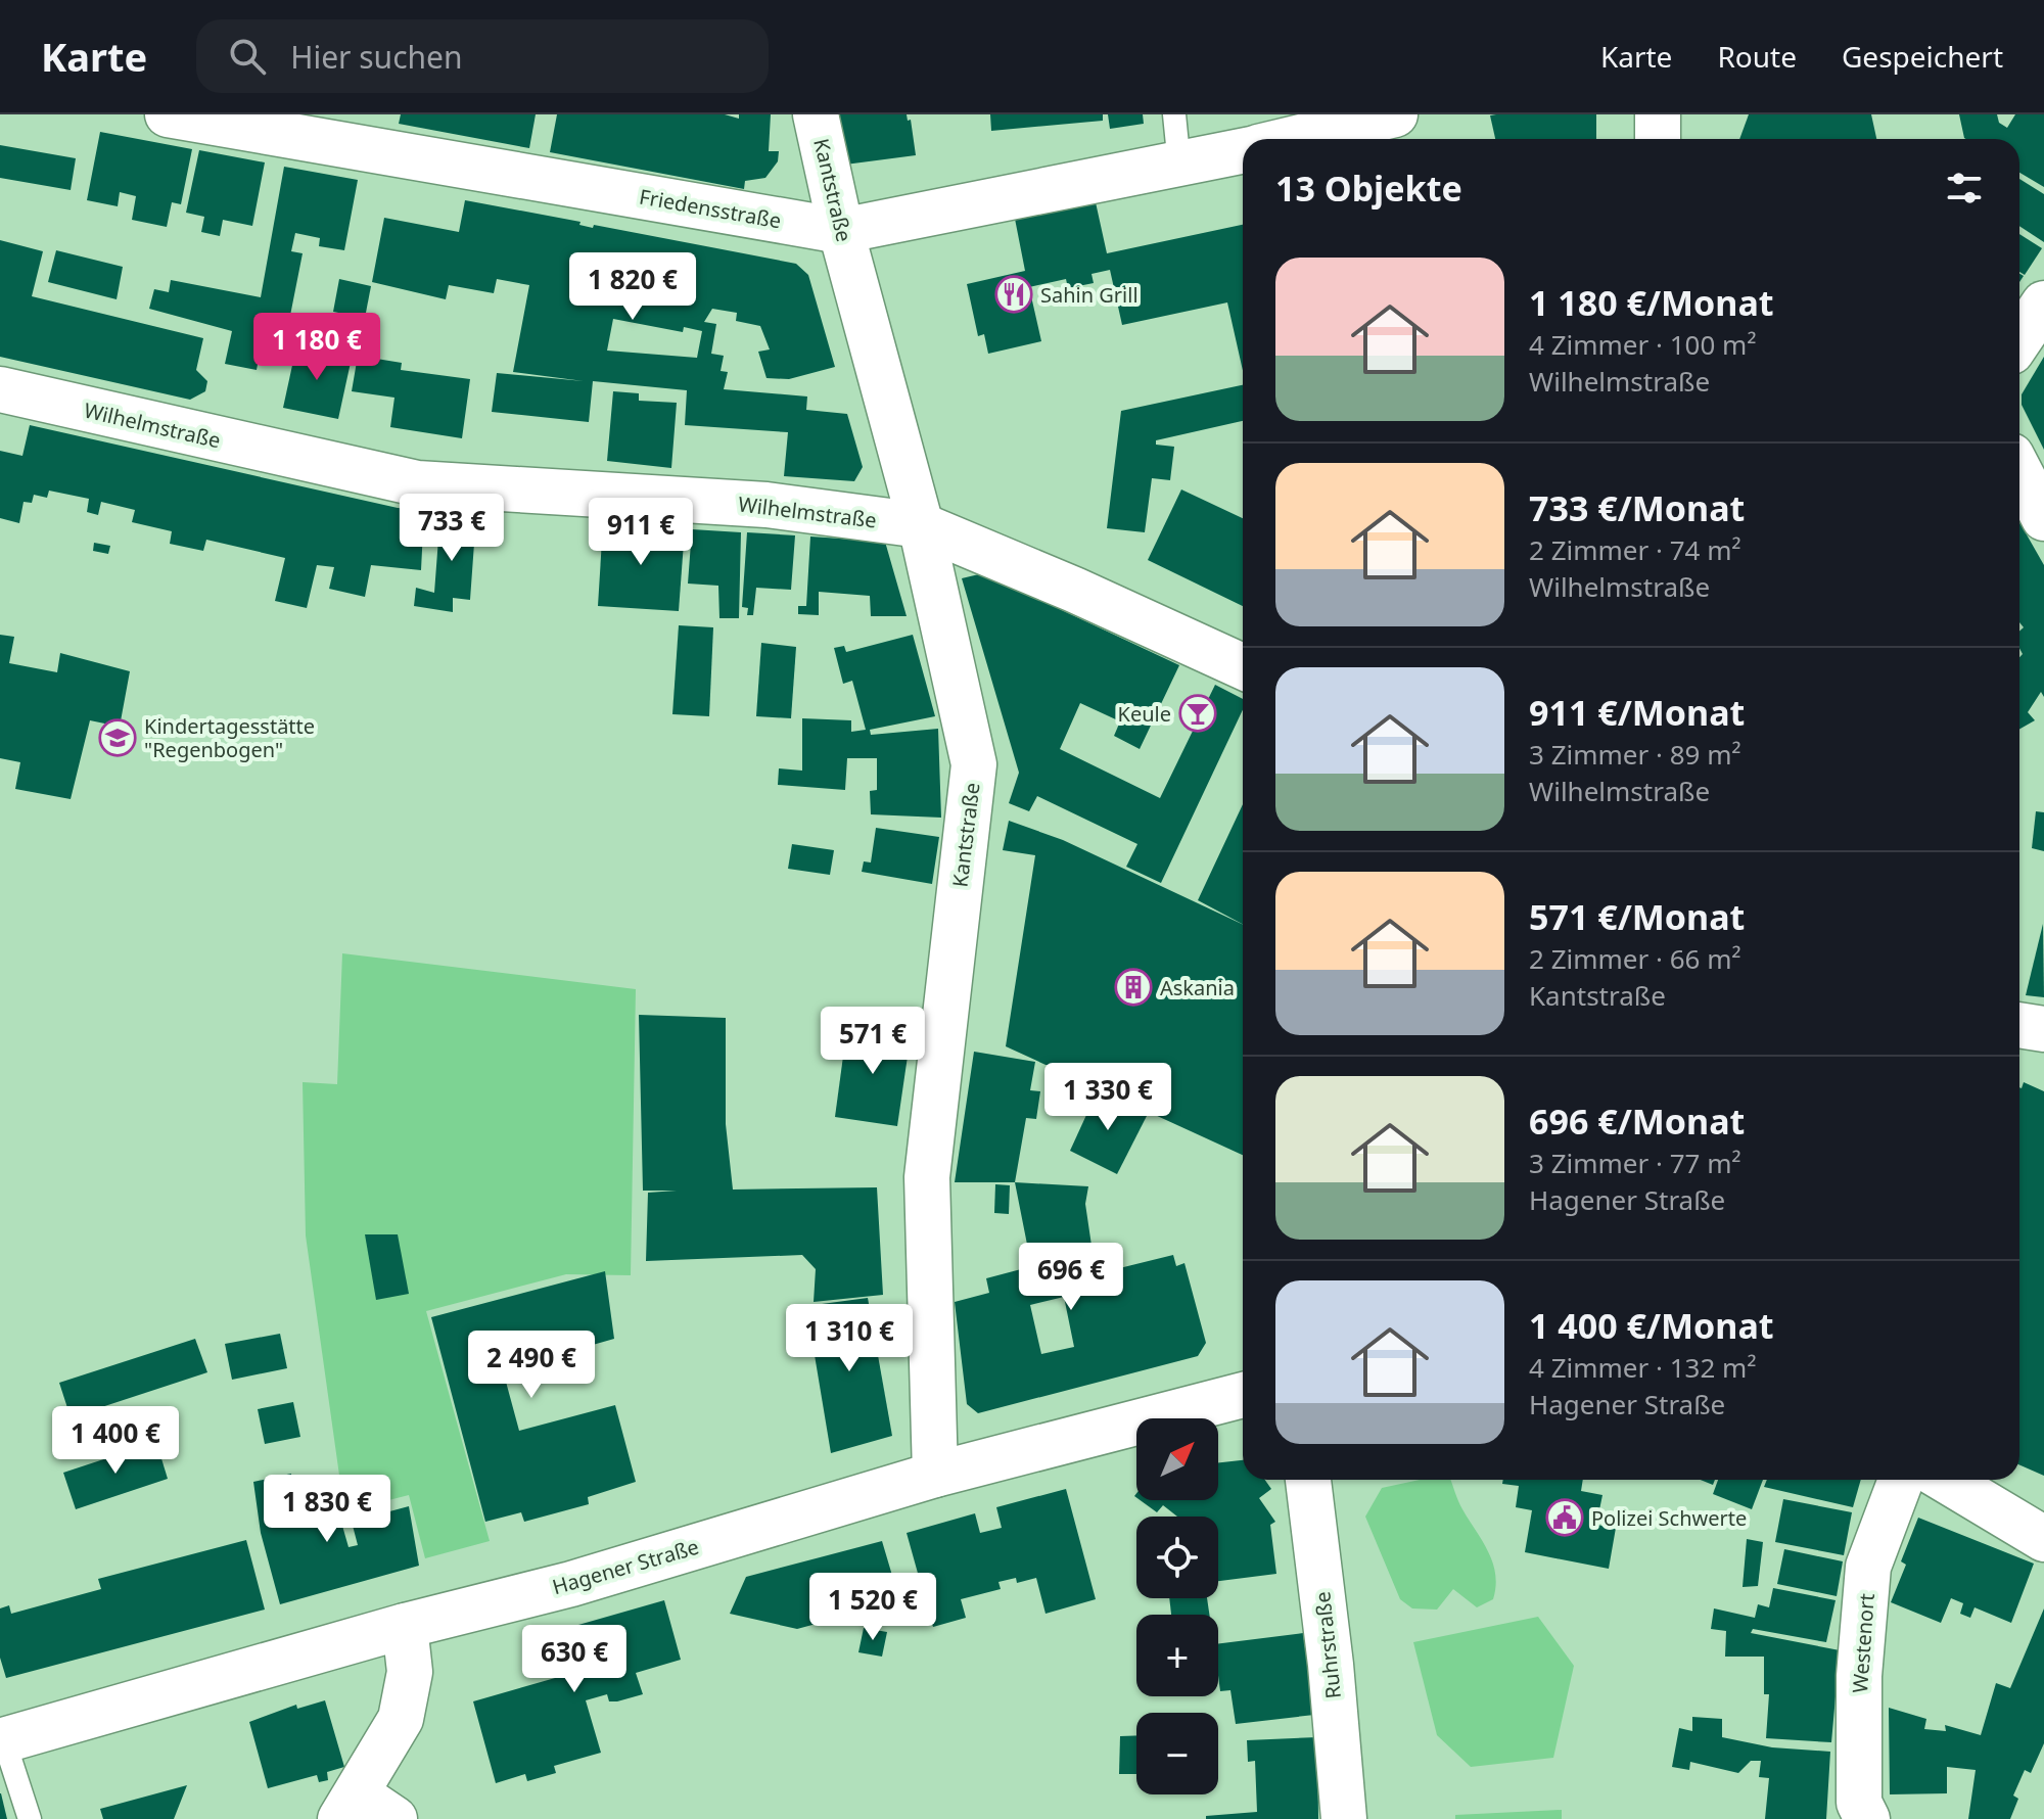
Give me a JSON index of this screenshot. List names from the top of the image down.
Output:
{
  "streets": {
    "street": [
      "Kantstraße",
      "Friedensstraße",
      "Wilhelmstraße",
      "Hagener Straße",
      "Westenort",
      "Ruhrstraße"
    ]
  },
  "crossings": [
    ["Kantstraße", "Friedensstraße"],
    ["Kantstraße", "Wilhelmstraße"],
    ["Kantstraße", "Hagener Straße"]
  ],
  "places": {
    "restaurant": ["Sahin Grill"],
    "bar": ["Keule"],
    "school or university": ["Kindertagesstätte \"Regenbogen\""],
    "building": ["Askania"],
    "public building": ["Polizei Schwerte"]
  },
  "north": "top right",
  "page": {
    "header": "Karte",
    "search": "Hier suchen",
    "nav": ["Karte", "Route", "Gespeichert"],
    "heading": "13 Objekte",
    "list": [
      {
        "name": "1 180 €/Monat",
        "note": "4 Zimmer · 100 m² · Wilhelmstraße"
      },
      {
        "name": "733 €/Monat",
        "note": "2 Zimmer · 74 m² · Wilhelmstraße"
      },
      {
        "name": "911 €/Monat",
        "note": "3 Zimmer · 89 m² · Wilhelmstraße"
      },
      {
        "name": "571 €/Monat",
        "note": "2 Zimmer · 66 m² · Kantstraße"
      },
      {
        "name": "696 €/Monat",
        "note": "3 Zimmer · 77 m² · Hagener Straße"
      },
      {
        "name": "1 400 €/Monat",
        "note": "4 Zimmer · 132 m² · Hagener Straße"
      }
    ],
    "price": [
      "1 820 €",
      "1 180 €",
      "733 €",
      "911 €",
      "571 €",
      "1 330 €",
      "696 €",
      "1 310 €",
      "2 490 €",
      "1 400 €",
      "1 830 €",
      "1 520 €",
      "630 €"
    ],
    "map_buttons": ["+", "−"]
  }
}
